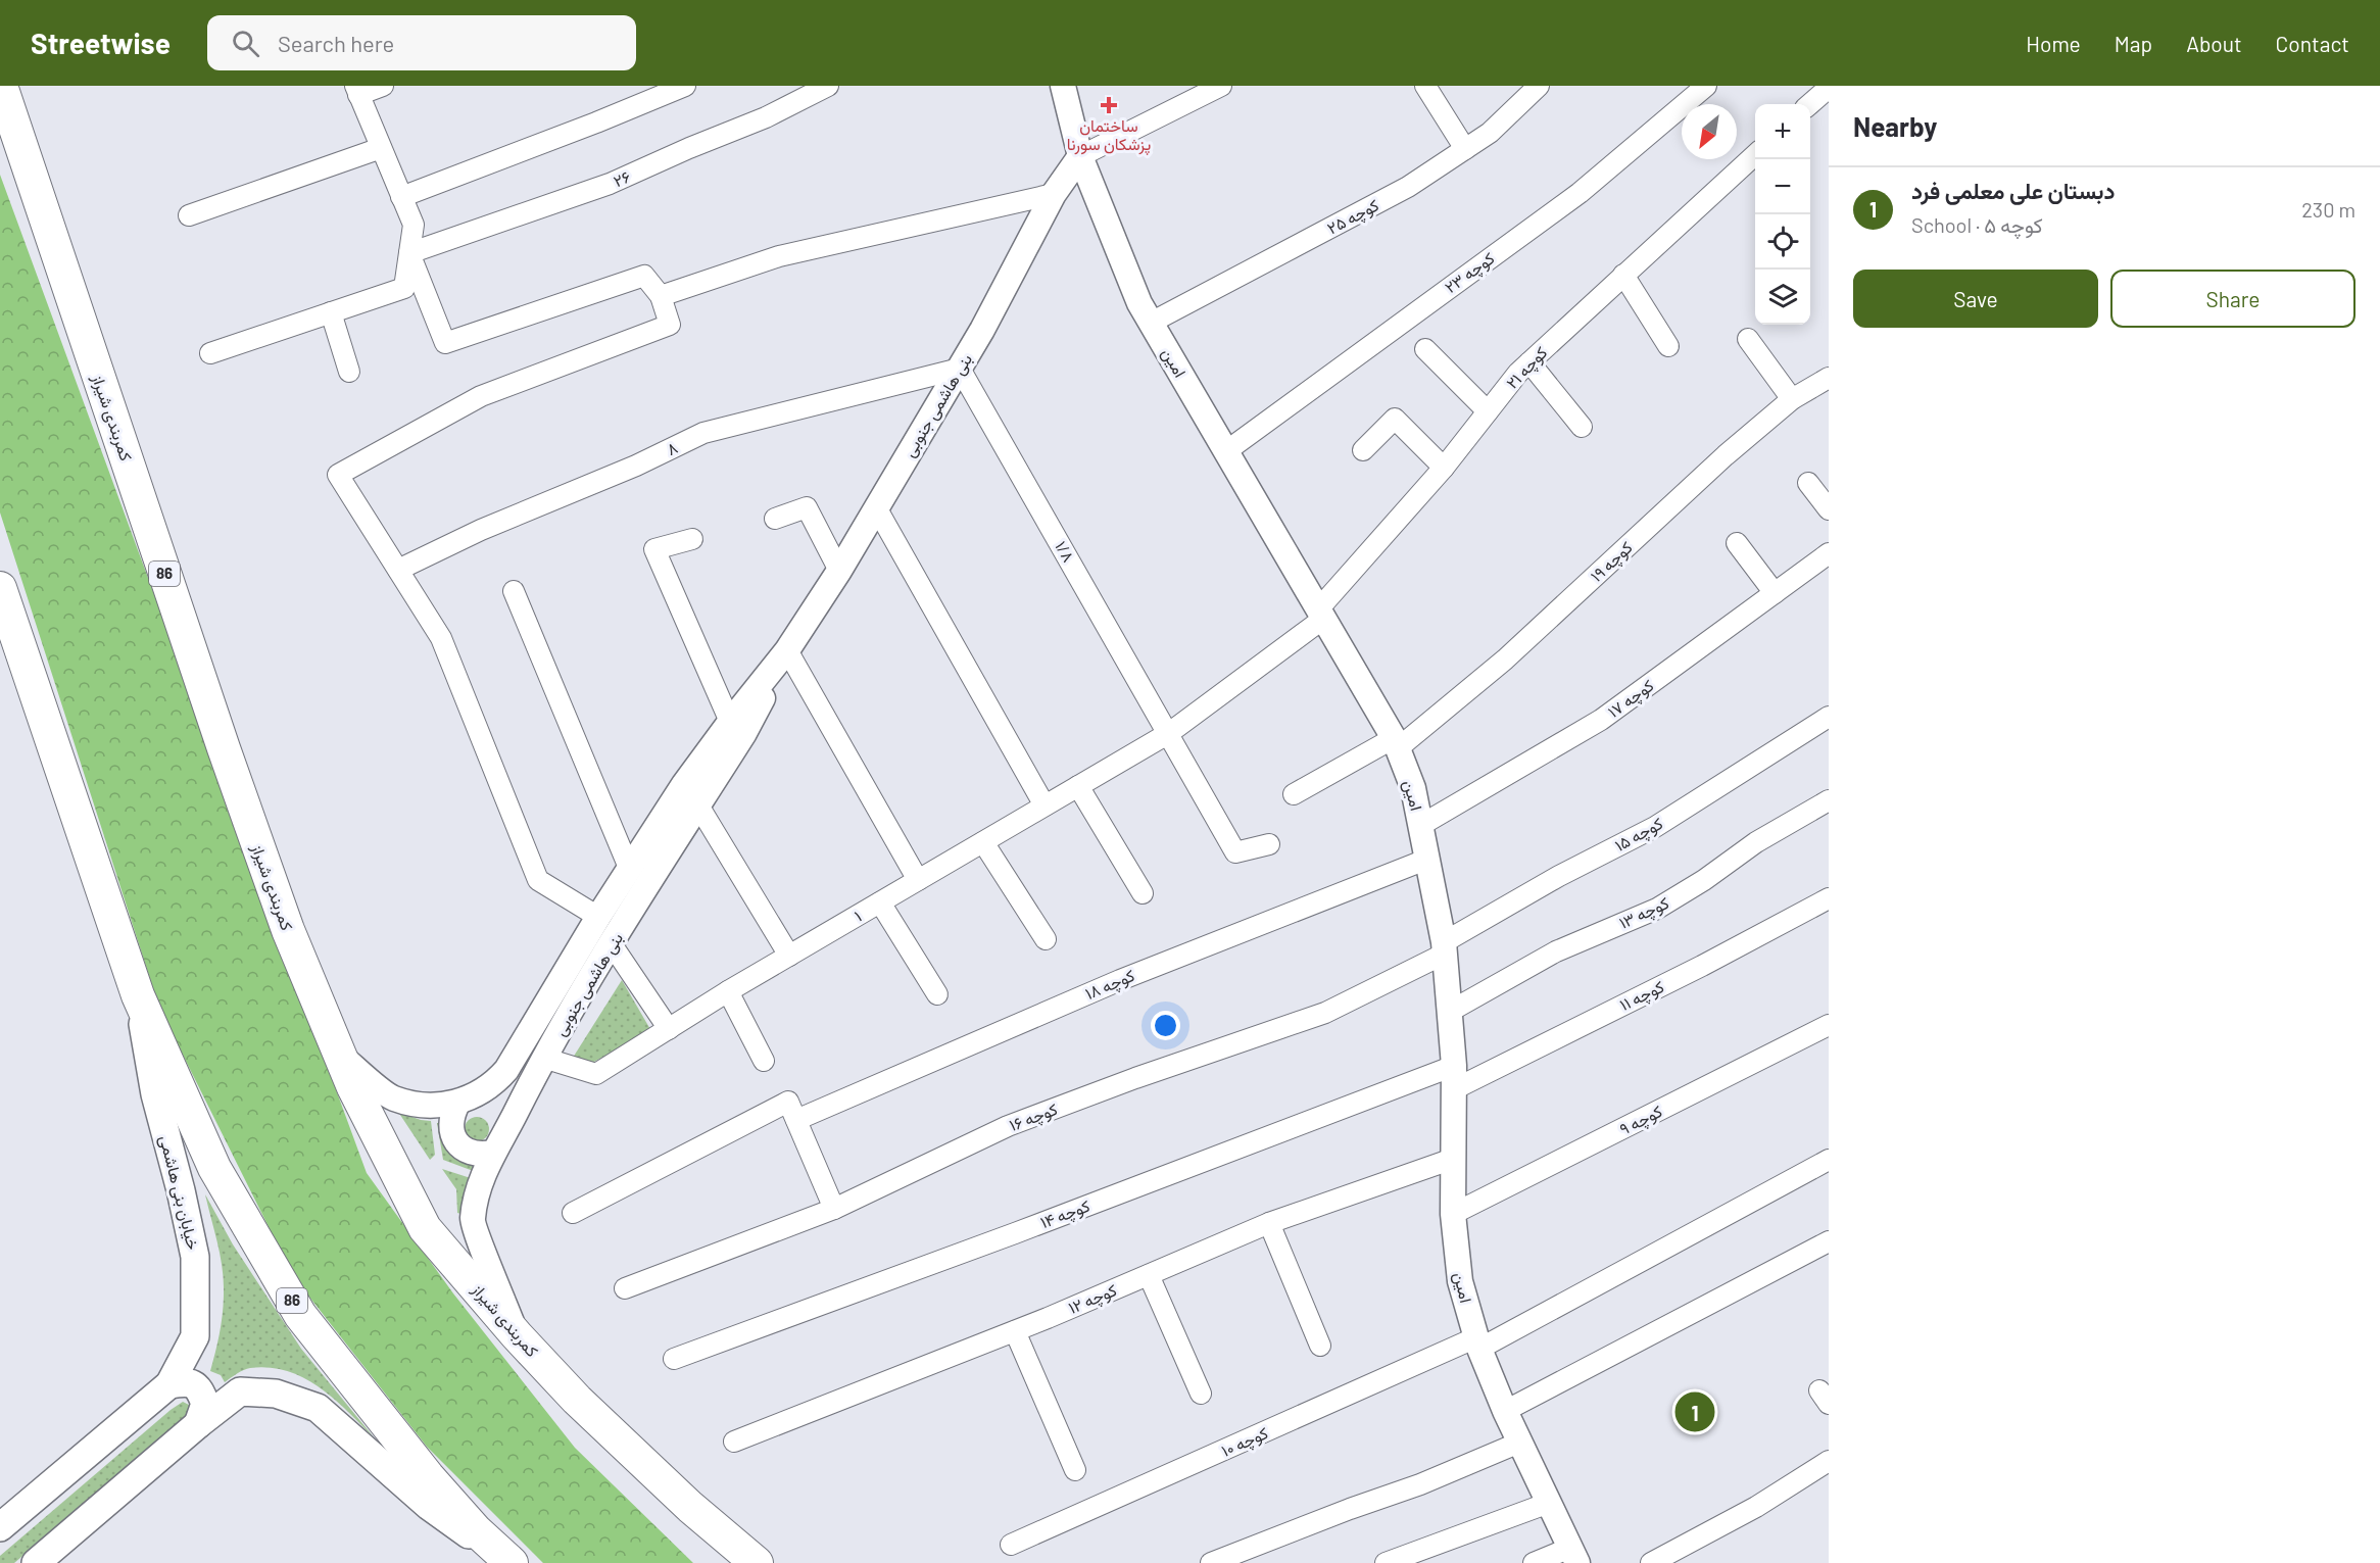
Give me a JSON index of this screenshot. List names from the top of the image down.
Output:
{
  "streets": {
    "highway": ["کمربندی شیراز", "86"],
    "main road": ["خیابان بنی هاشمی"],
    "street": [
      "۲۶",
      "کوچه ۲۵",
      "کوچه ۲۳",
      "امین",
      "کوچه ۲۱",
      "بنی هاشمی جنوبی",
      "۸",
      "۱/۸",
      "کوچه ۱۹",
      "کوچه ۱۷",
      "کوچه ۱۵",
      "کوچه ۱۳",
      "۱",
      "کوچه ۱۸",
      "کوچه ۱۱",
      "کوچه ۱۶",
      "کوچه ۹",
      "کوچه ۱۴",
      "کوچه ۱۲",
      "کوچه ۱۰"
    ]
  },
  "crossings": [
    ["کوچه ۲۵", "امین"],
    ["کوچه ۲۳", "امین"],
    ["امین", "کوچه ۲۱"],
    ["امین", "بنی هاشمی جنوبی"],
    ["امین", "کوچه ۱۹"],
    ["امین", "کوچه ۱۷"],
    ["امین", "کوچه ۱۵"],
    ["امین", "کوچه ۱۳"],
    ["امین", "کوچه ۱۸"],
    ["امین", "کوچه ۱۱"],
    ["امین", "کوچه ۱۶"],
    ["امین", "کوچه ۹"],
    ["امین", "کوچه ۱۴"],
    ["امین", "کوچه ۱۲"],
    ["امین", "کوچه ۱۰"],
    ["کوچه ۲۱", "۱/۸"],
    ["کوچه ۲۱", "۱"],
    ["بنی هاشمی جنوبی", "کمربندی شیراز"],
    ["بنی هاشمی جنوبی", "۸"],
    ["بنی هاشمی جنوبی", "۱/۸"],
    ["بنی هاشمی جنوبی", "۱"],
    ["۸", "۱/۸"],
    ["۱/۸", "۱"],
    ["86", "خیابان بنی هاشمی"],
    ["کوچه ۱۵", "کوچه ۱۶"],
    ["کوچه ۱۱", "کوچه ۱۴"]
  ],
  "places": {
    "health": ["ساختمان پزشکان سورنا"]
  },
  "north": "bottom left",
  "page": {
    "header": "Streetwise",
    "search": "Search here",
    "nav": [
      "Home",
      "Map",
      "About",
      "Contact"
    ],
    "heading": "Nearby",
    "map_buttons": ["+", "−"],
    "list": [
      {
        "mark": "1",
        "name": "دبستان علی معلمی فرد",
        "note": "School · کوچه ۵",
        "value": "230 m"
      }
    ],
    "buttons": ["Save", "Share"],
    "pins": "1"
  }
}
